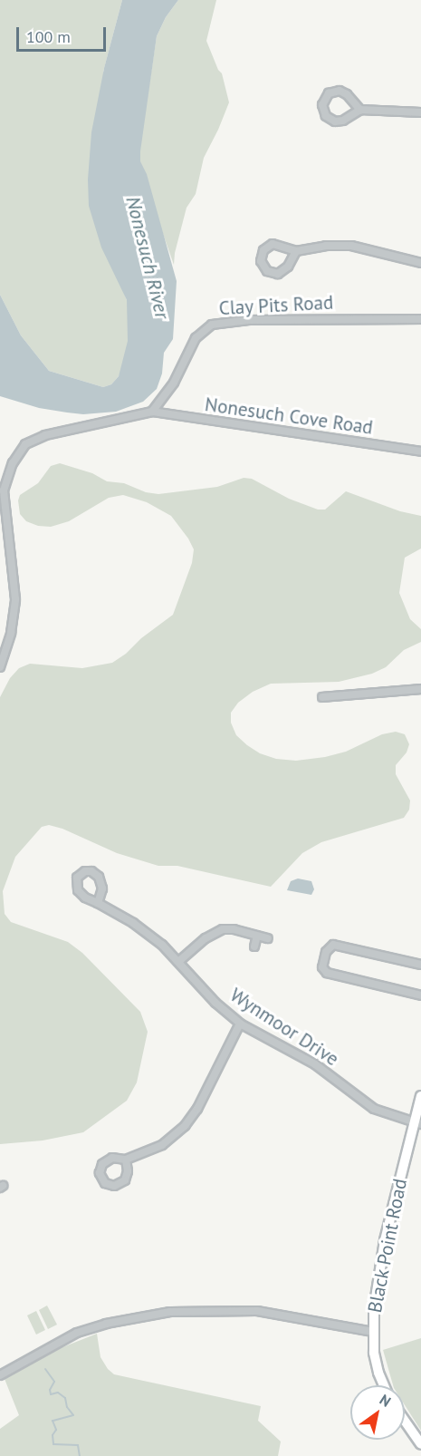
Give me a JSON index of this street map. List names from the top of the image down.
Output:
{
  "streets": {
    "main road": ["Black Point Road"],
    "street": ["Clay Pits Road", "Nonesuch Cove Road", "Wynmoor Drive"]
  },
  "crossings": [
    ["Clay Pits Road", "Nonesuch Cove Road"],
    ["Wynmoor Drive", "Black Point Road"]
  ],
  "water": ["Nonesuch River"],
  "scale_bar": "100 m",
  "north": "top right"
}
